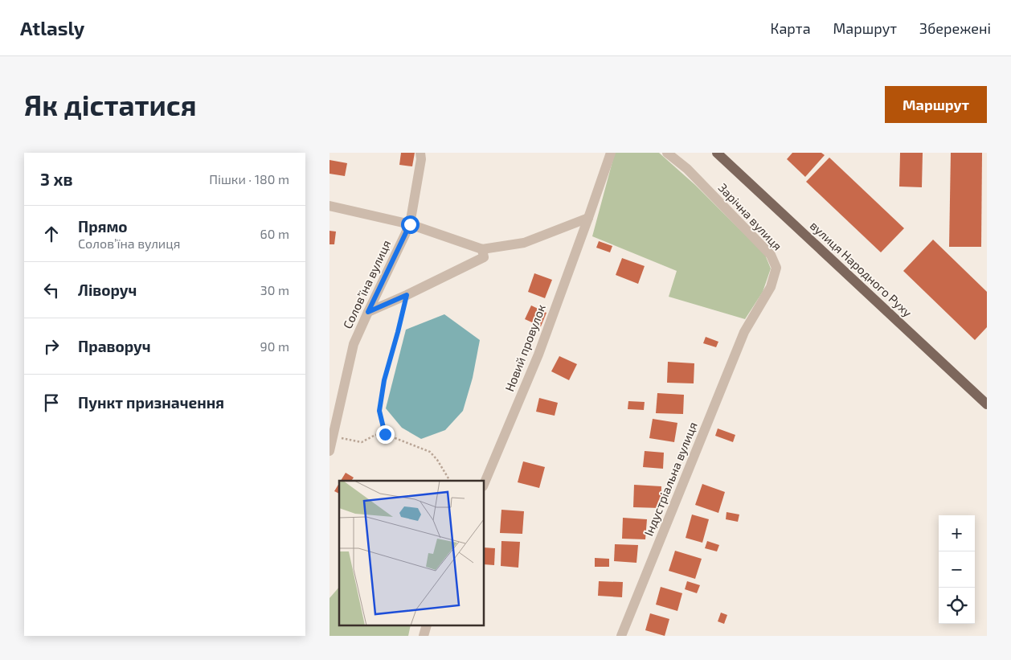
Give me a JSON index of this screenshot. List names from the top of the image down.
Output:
{
  "streets": {
    "main road": ["вулиця Народного Руху"],
    "street": [
      "Зарічна вулиця",
      "Соловʼїна вулиця",
      "Новий провулок",
      "Індустріальна вулиця"
    ]
  },
  "crossings": [
    ["Зарічна вулиця", "Індустріальна вулиця"]
  ],
  "page": {
    "header": "Atlasly",
    "nav": ["Карта", "Маршрут", "Збережені"],
    "buttons": "Маршрут",
    "title": "Як дістатися",
    "heading": ["3 хв", "Пішки · 180 m"],
    "list": [
      ["Прямо", "Соловʼїна вулиця", "60 m"],
      ["Ліворуч", "30 m"],
      ["Праворуч", "90 m"],
      "Пункт призначення"
    ],
    "map_buttons": ["+", "−"]
  }
}
